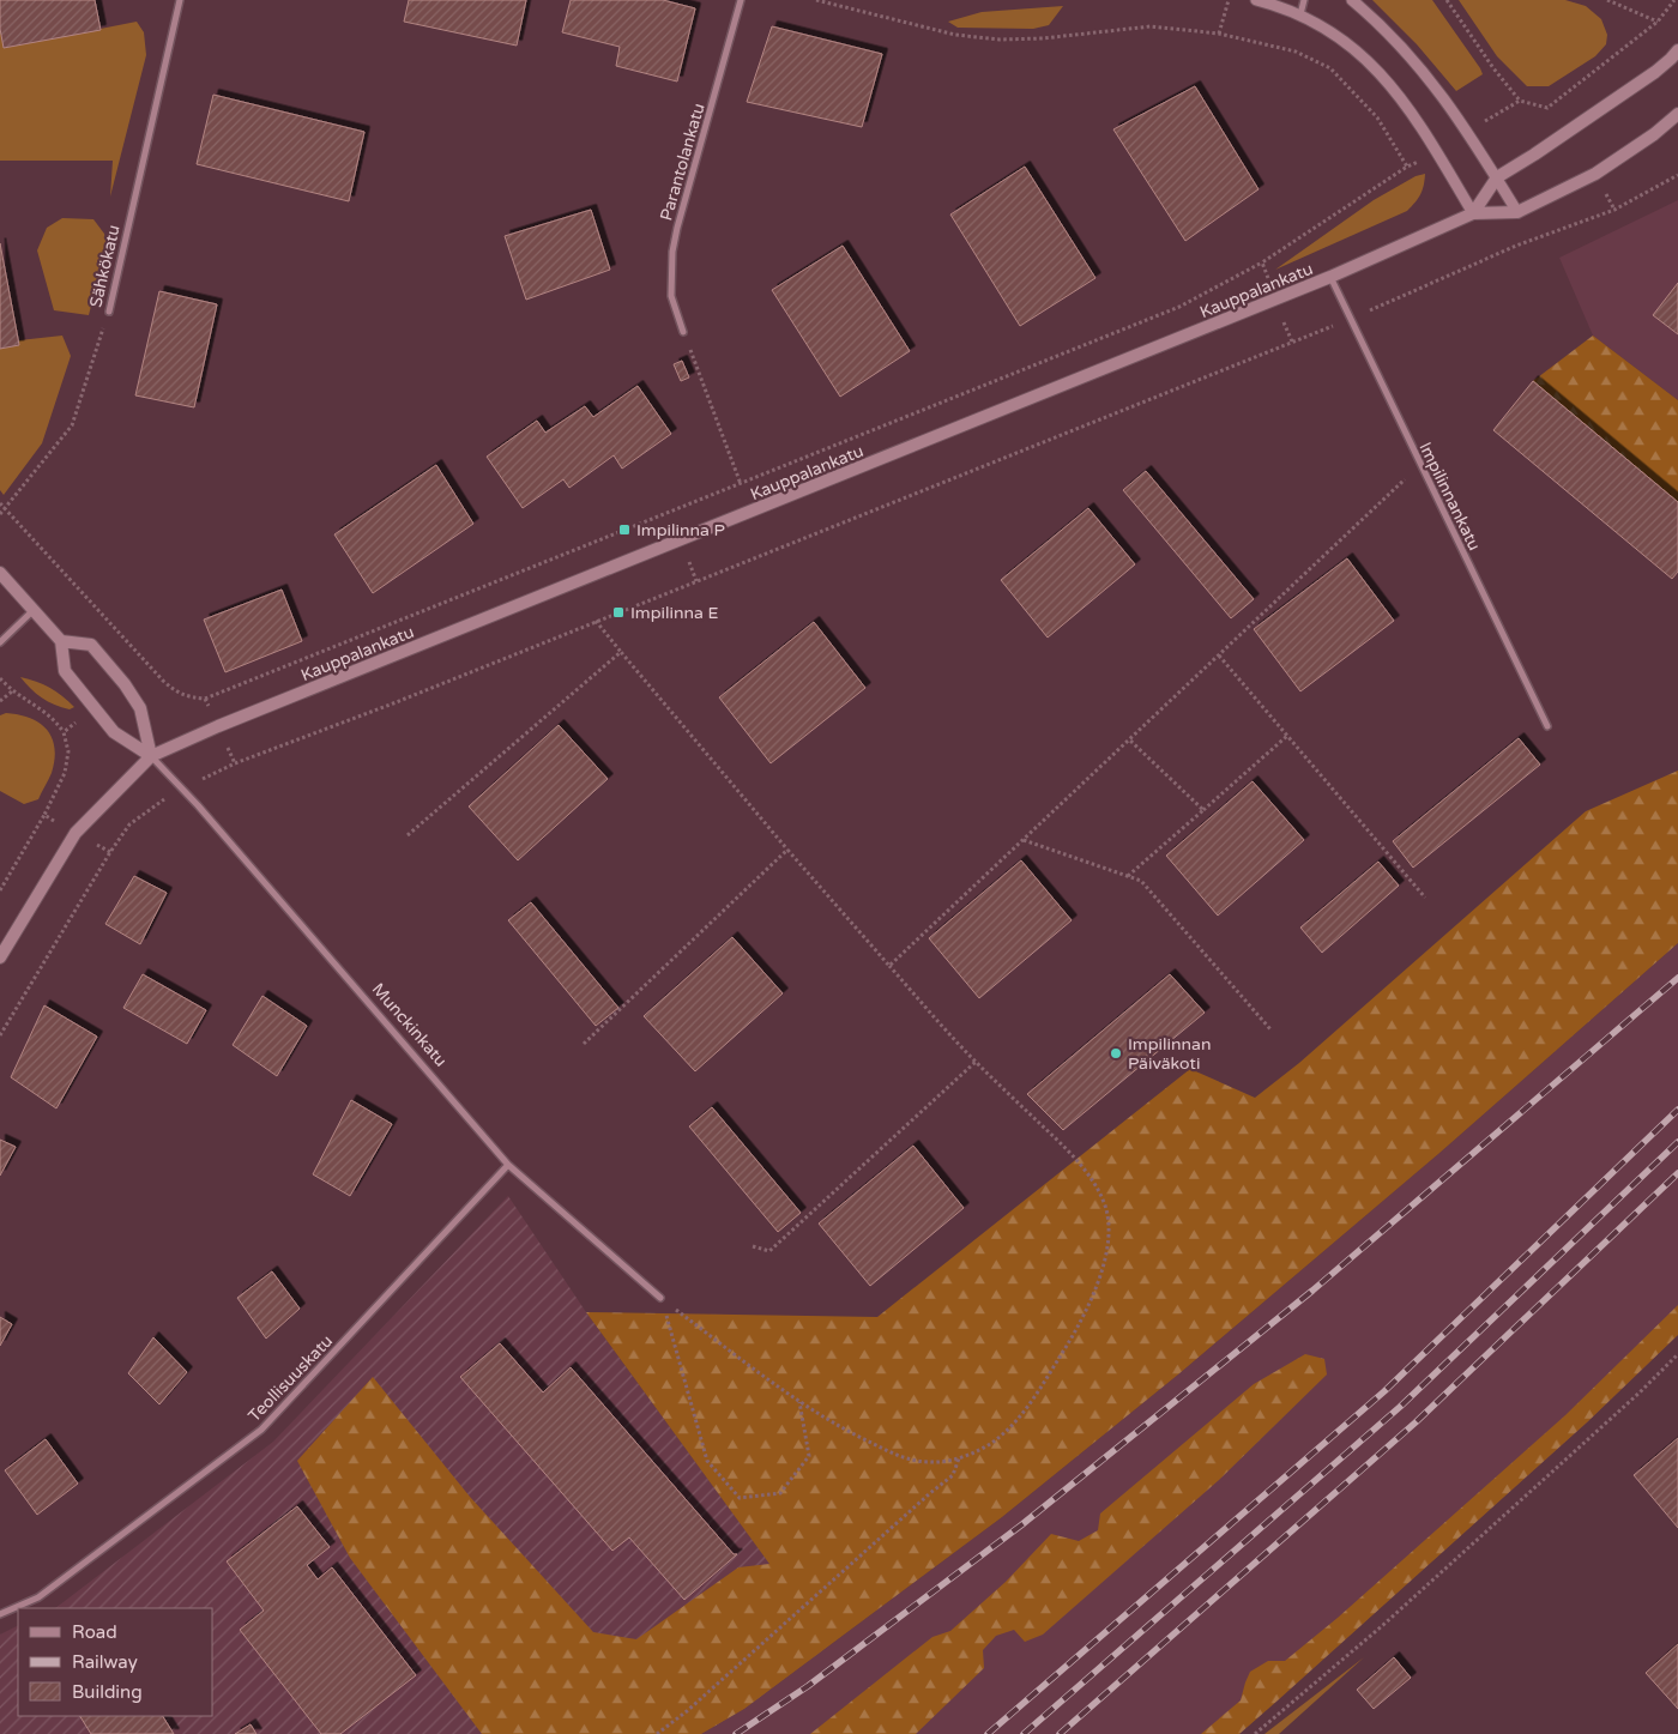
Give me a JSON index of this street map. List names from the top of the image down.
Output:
{
  "streets": {
    "main road": ["Kauppalankatu", "Munckinkatu"],
    "street": [
      "Parantolankatu",
      "Sähkökatu",
      "Impilinnankatu",
      "Teollisuuskatu"
    ]
  },
  "crossings": [
    ["Kauppalankatu", "Impilinnankatu"],
    ["Kauppalankatu", "Munckinkatu"],
    ["Munckinkatu", "Teollisuuskatu"]
  ],
  "places": {
    "transit": ["Impilinna P", "Impilinna E"],
    "other": ["Impilinnan Päiväkoti"]
  },
  "legend": ["Road", "Railway", "Building"]
}
